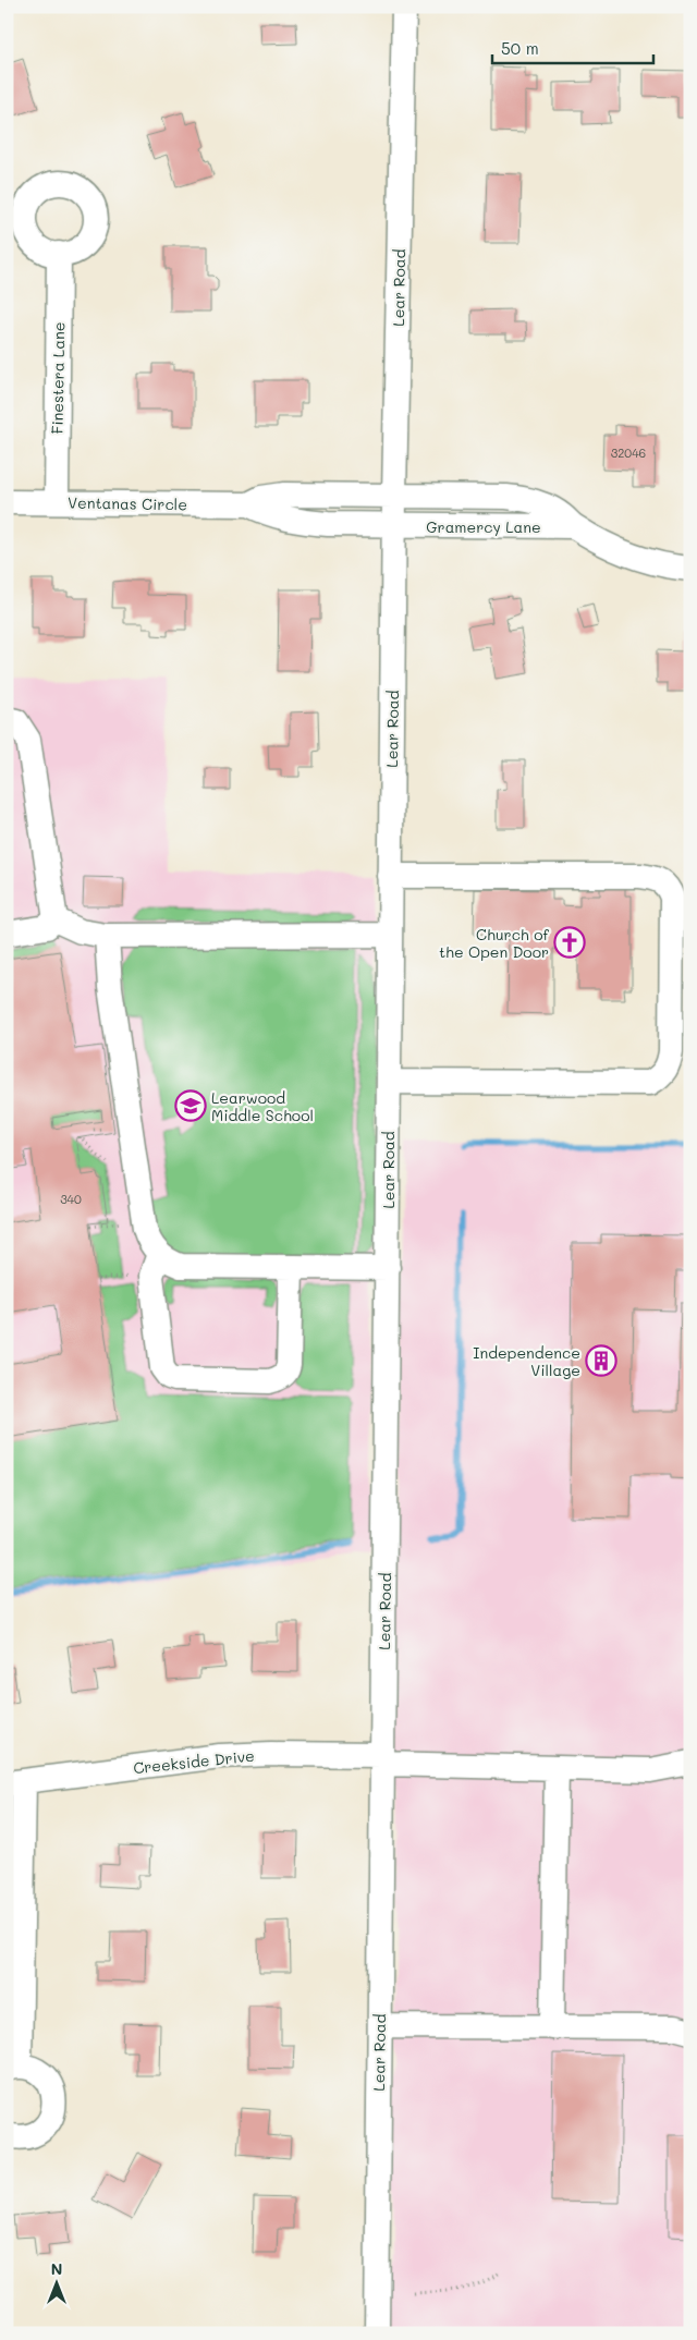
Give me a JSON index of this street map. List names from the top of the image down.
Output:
{
  "streets": {
    "street": [
      "Lear Road",
      "Finestera Lane",
      "Ventanas Circle",
      "Gramercy Lane",
      "Creekside Drive"
    ]
  },
  "crossings": [
    ["Lear Road", "Ventanas Circle"],
    ["Lear Road", "Gramercy Lane"],
    ["Lear Road", "Creekside Drive"],
    ["Finestera Lane", "Ventanas Circle"],
    ["Ventanas Circle", "Gramercy Lane"]
  ],
  "places": {
    "church": ["Church of the Open Door"],
    "school or university": ["Learwood Middle School"],
    "building": ["Independence Village"]
  },
  "house_numbers": ["32046", "340"],
  "scale_bar": "50 m",
  "north": "top"
}
